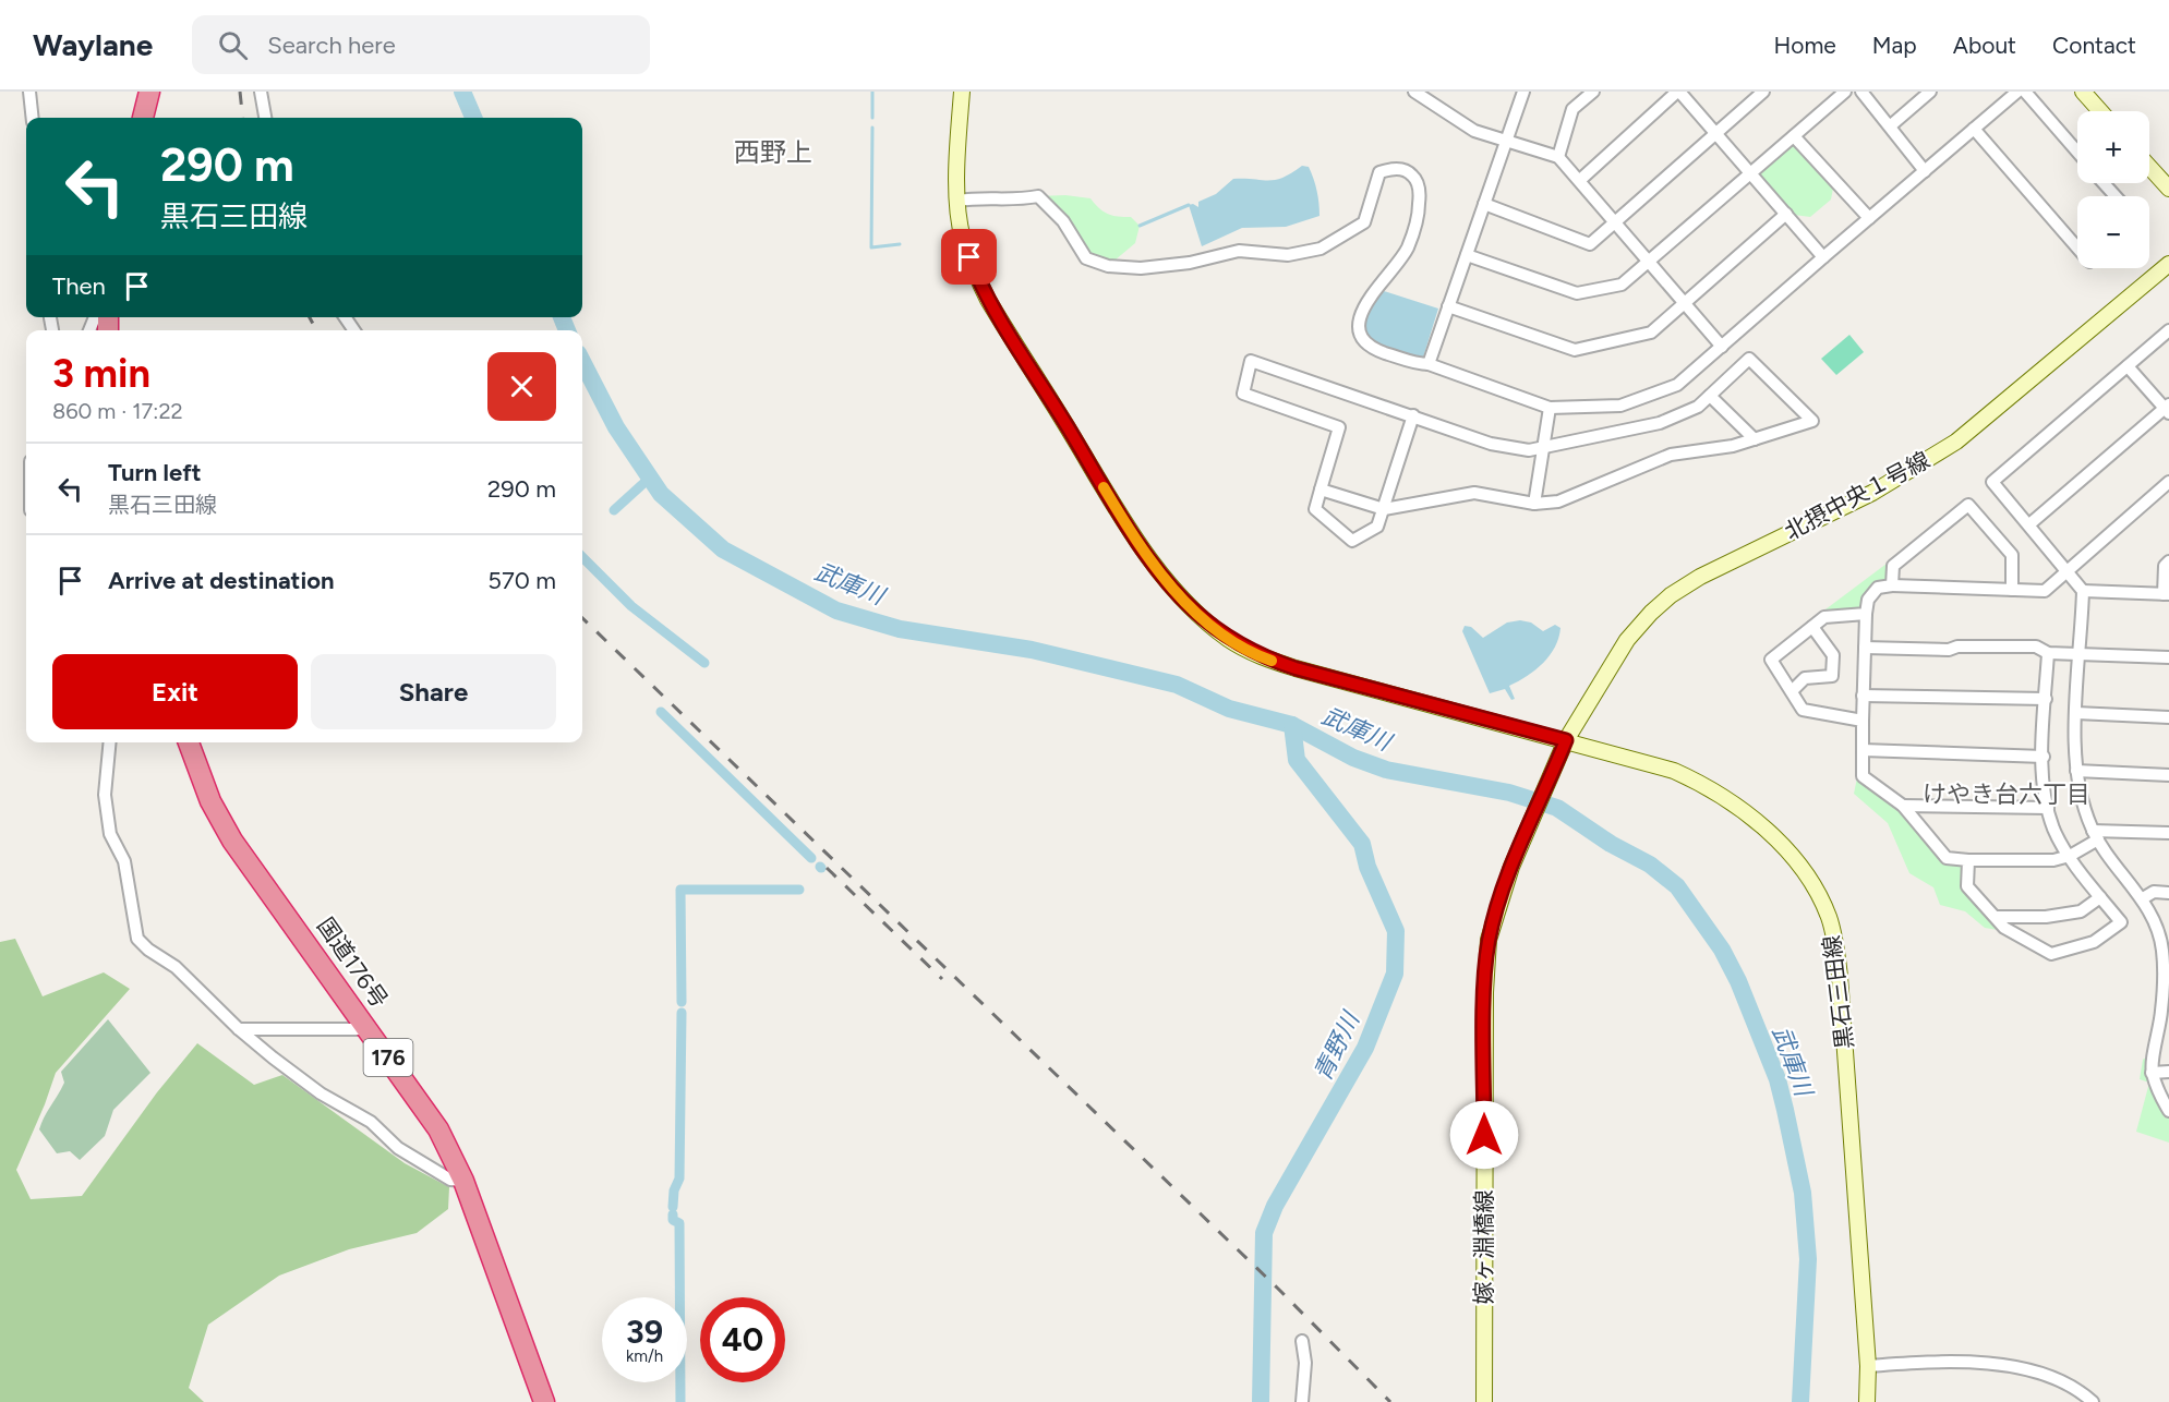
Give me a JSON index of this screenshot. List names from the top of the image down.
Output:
{
  "streets": {
    "highway": ["国道176号", "176"],
    "main road": ["北摂中央１号線", "黒石三田線", "嫁ヶ淵橋線"]
  },
  "crossings": [
    ["北摂中央１号線", "黒石三田線"],
    ["北摂中央１号線", "嫁ヶ淵橋線"],
    ["黒石三田線", "嫁ヶ淵橋線"]
  ],
  "districts": ["西野上", "けやき台六丁目"],
  "water": ["武庫川", "青野川"],
  "page": {
    "header": "Waylane",
    "search": "Search here",
    "nav": [
      "Home",
      "Map",
      "About",
      "Contact"
    ],
    "map_buttons": ["+", "−"],
    "turn": ["290 m", "黒石三田線"],
    "then": "Then",
    "heading": ["3 min", "860 m · 17:22"],
    "list": [
      {
        "name": "Turn left",
        "note": "黒石三田線",
        "value": "290 m"
      },
      {
        "name": "Arrive at destination",
        "value": "570 m"
      }
    ],
    "buttons": ["Exit", "Share"],
    "speed": "39 km/h",
    "limit": "40"
  }
}
